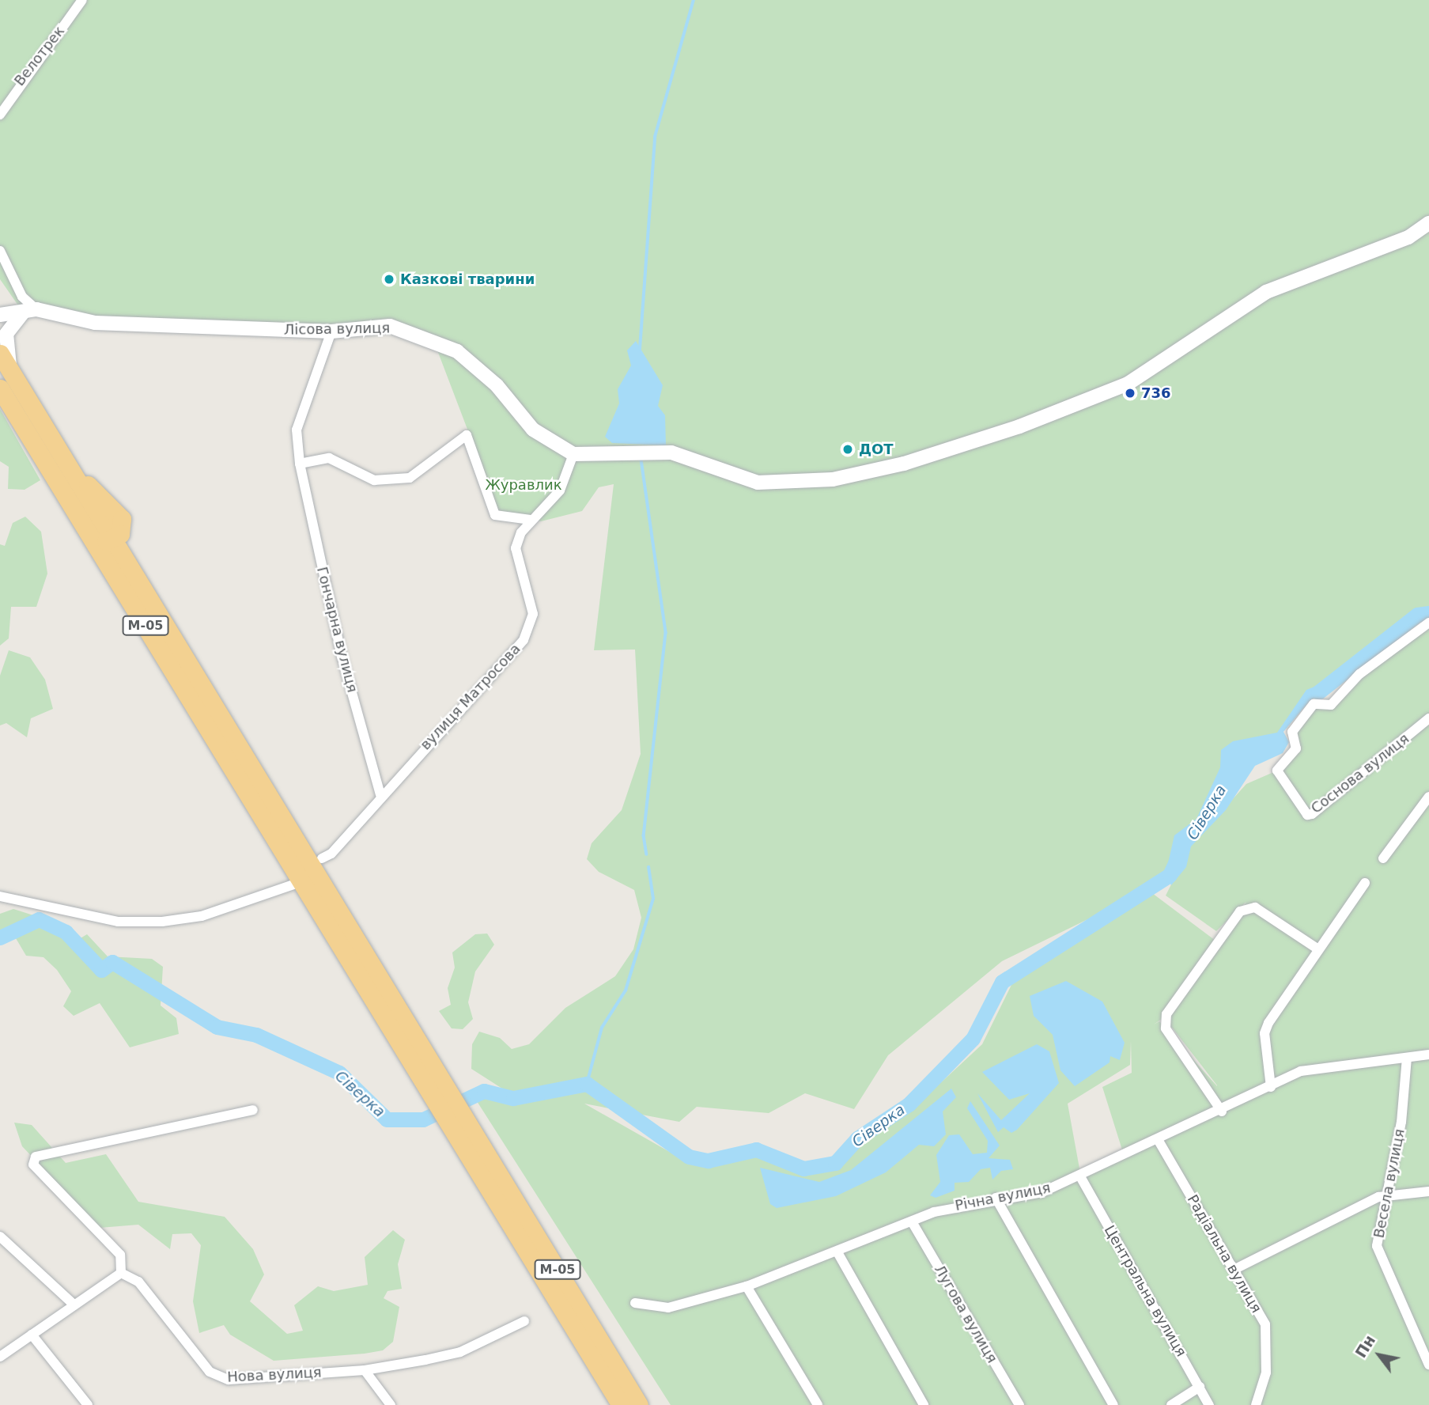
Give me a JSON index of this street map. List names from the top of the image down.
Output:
{
  "streets": {
    "highway": ["М-05"],
    "street": [
      "Велотрек",
      "Лісова вулиця",
      "Гончарна вулиця",
      "вулиця Матросова",
      "Соснова вулиця",
      "Весела вулиця",
      "Річна вулиця",
      "Радіальна вулиця",
      "Центральна вулиця",
      "Лугова вулиця",
      "Нова вулиця"
    ]
  },
  "crossings": [
    ["Лісова вулиця", "Гончарна вулиця"],
    ["Лісова вулиця", "вулиця Матросова"],
    ["Гончарна вулиця", "вулиця Матросова"],
    ["Весела вулиця", "Річна вулиця"],
    ["Річна вулиця", "Радіальна вулиця"],
    ["Річна вулиця", "Центральна вулиця"],
    ["Річна вулиця", "Лугова вулиця"]
  ],
  "water": ["Сіверка"],
  "parks": ["Журавлик"],
  "places": ["Казкові тварини", "736", "ДОТ"],
  "north": "top left"
}
